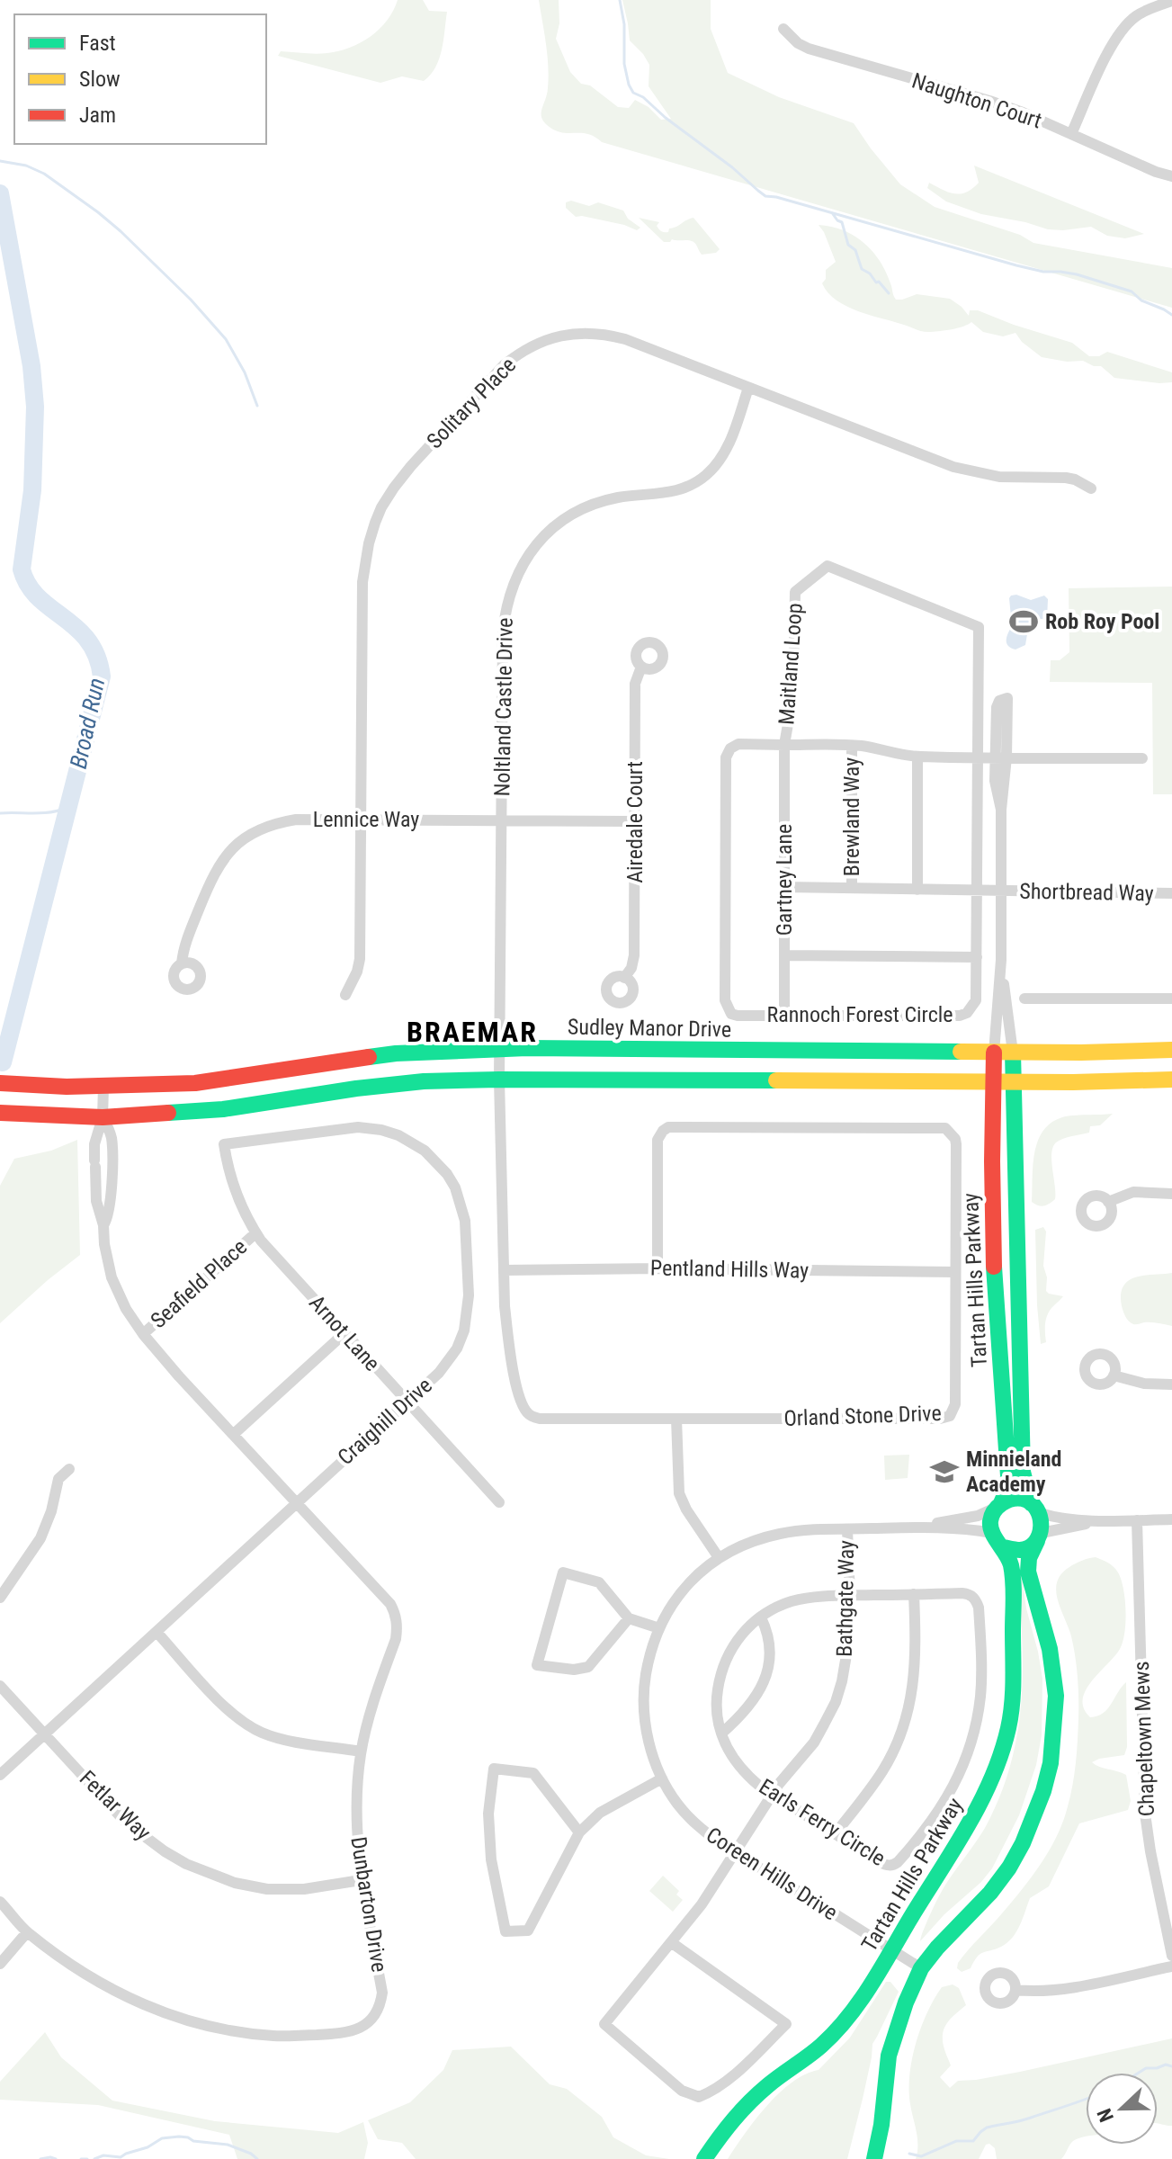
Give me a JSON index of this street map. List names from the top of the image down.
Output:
{
  "streets": {
    "street": [
      "Naughton Court",
      "Solitary Place",
      "Maitland Loop",
      "Noltland Castle Drive",
      "Brewland Way",
      "Lennice Way",
      "Airedale Court",
      "Gartney Lane",
      "Shortbread Way",
      "Rannoch Forest Circle",
      "Sudley Manor Drive",
      "Pentland Hills Way",
      "Tartan Hills Parkway",
      "Seafield Place",
      "Arnot Lane",
      "Orland Stone Drive",
      "Craighill Drive",
      "Bathgate Way",
      "Chapeltown Mews",
      "Fetlar Way",
      "Earls Ferry Circle",
      "Coreen Hills Drive",
      "Dunbarton Drive"
    ]
  },
  "crossings": [
    ["Solitary Place", "Noltland Castle Drive"],
    ["Solitary Place", "Lennice Way"],
    ["Maitland Loop", "Brewland Way"],
    ["Maitland Loop", "Gartney Lane"],
    ["Maitland Loop", "Rannoch Forest Circle"],
    ["Noltland Castle Drive", "Lennice Way"],
    ["Noltland Castle Drive", "Sudley Manor Drive"],
    ["Noltland Castle Drive", "Orland Stone Drive"],
    ["Brewland Way", "Shortbread Way"],
    ["Lennice Way", "Airedale Court"],
    ["Gartney Lane", "Shortbread Way"],
    ["Gartney Lane", "Rannoch Forest Circle"],
    ["Shortbread Way", "Rannoch Forest Circle"],
    ["Sudley Manor Drive", "Tartan Hills Parkway"],
    ["Sudley Manor Drive", "Dunbarton Drive"],
    ["Pentland Hills Way", "Orland Stone Drive"],
    ["Tartan Hills Parkway", "Coreen Hills Drive"],
    ["Seafield Place", "Arnot Lane"],
    ["Seafield Place", "Dunbarton Drive"],
    ["Arnot Lane", "Craighill Drive"],
    ["Craighill Drive", "Fetlar Way"],
    ["Craighill Drive", "Dunbarton Drive"],
    ["Bathgate Way", "Earls Ferry Circle"],
    ["Bathgate Way", "Coreen Hills Drive"],
    ["Fetlar Way", "Dunbarton Drive"]
  ],
  "districts": ["BRAEMAR"],
  "water": ["Broad Run"],
  "places": {
    "sports": ["Rob Roy Pool"],
    "school or university": ["Minnieland Academy"]
  },
  "legend": ["Fast", "Slow", "Jam"],
  "north": "left"
}
